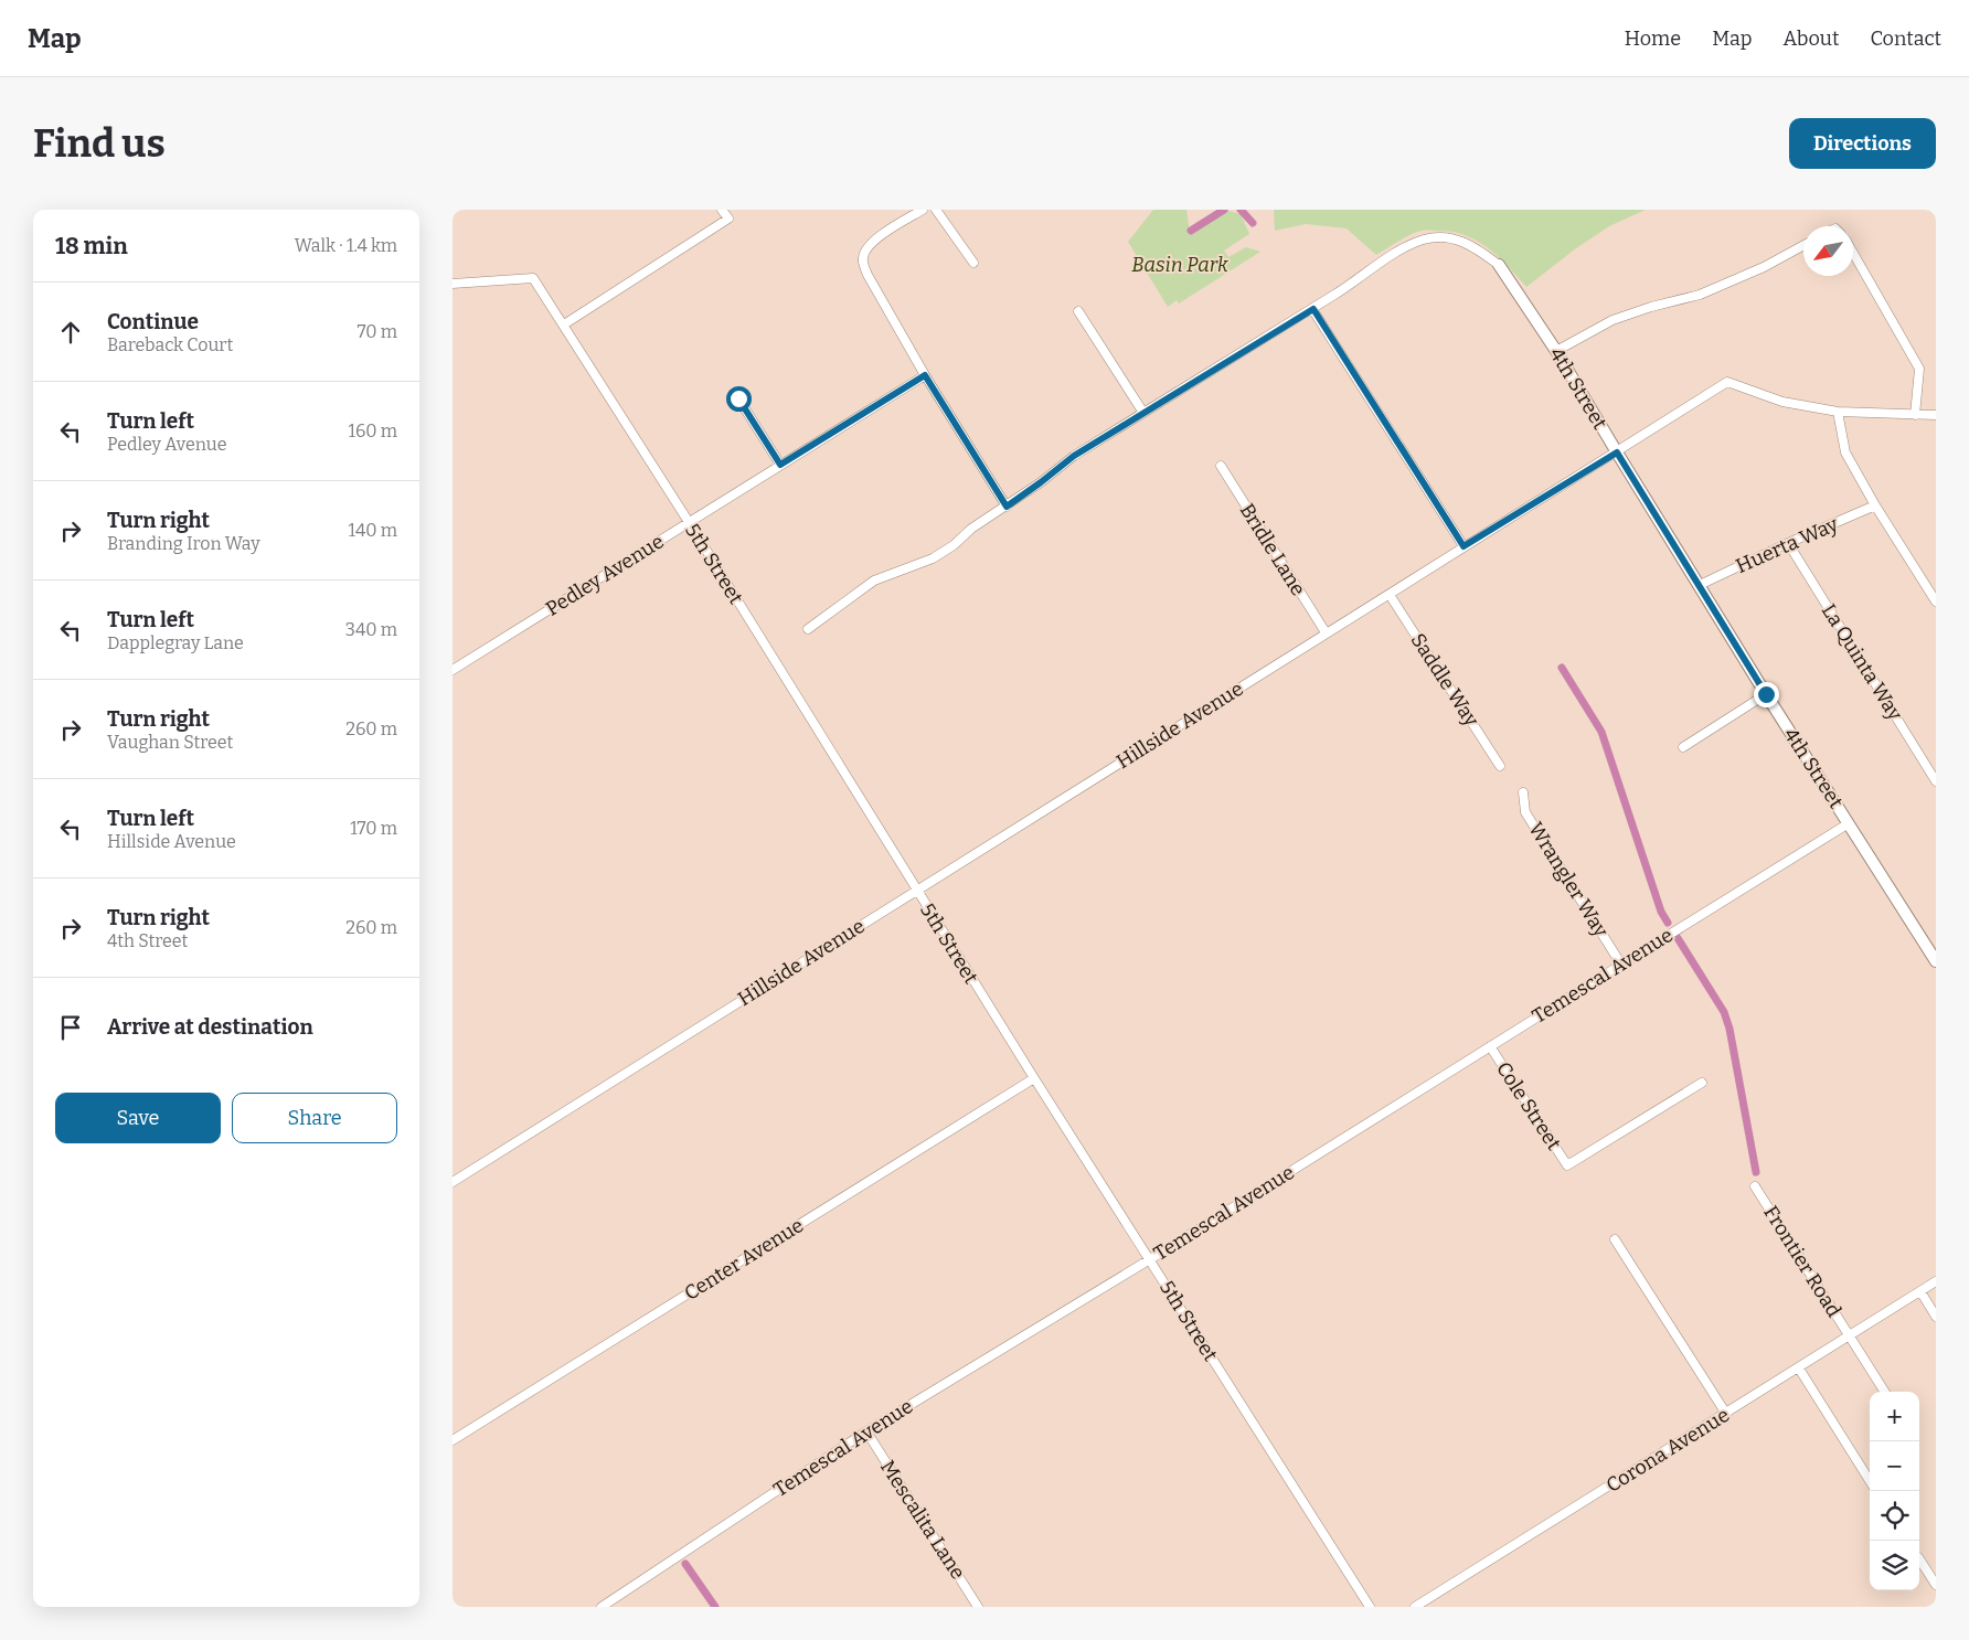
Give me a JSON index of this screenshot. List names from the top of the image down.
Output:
{
  "streets": {
    "street": [
      "4th Street",
      "Huerta Way",
      "Bridle Lane",
      "5th Street",
      "Pedley Avenue",
      "La Quinta Way",
      "Saddle Way",
      "Hillside Avenue",
      "Wrangler Way",
      "Temescal Avenue",
      "Cole Street",
      "Center Avenue",
      "Frontier Road",
      "Corona Avenue",
      "Mescalita Lane"
    ]
  },
  "crossings": [
    ["4th Street", "Huerta Way"],
    ["4th Street", "Hillside Avenue"],
    ["4th Street", "Temescal Avenue"],
    ["Huerta Way", "La Quinta Way"],
    ["Bridle Lane", "Hillside Avenue"],
    ["5th Street", "Pedley Avenue"],
    ["5th Street", "Hillside Avenue"],
    ["5th Street", "Temescal Avenue"],
    ["5th Street", "Center Avenue"],
    ["Saddle Way", "Hillside Avenue"],
    ["Wrangler Way", "Temescal Avenue"],
    ["Temescal Avenue", "Cole Street"],
    ["Temescal Avenue", "Mescalita Lane"],
    ["Frontier Road", "Corona Avenue"]
  ],
  "parks": ["Basin Park"],
  "north": "bottom left",
  "page": {
    "header": "Map",
    "nav": [
      "Home",
      "Map",
      "About",
      "Contact"
    ],
    "buttons": [
      "Directions",
      ["Save", "Share"]
    ],
    "title": "Find us",
    "heading": ["18 min", "Walk · 1.4 km"],
    "list": [
      ["Continue", "Bareback Court", "70 m"],
      ["Turn left", "Pedley Avenue", "160 m"],
      ["Turn right", "Branding Iron Way", "140 m"],
      ["Turn left", "Dapplegray Lane", "340 m"],
      ["Turn right", "Vaughan Street", "260 m"],
      ["Turn left", "Hillside Avenue", "170 m"],
      ["Turn right", "4th Street", "260 m"],
      "Arrive at destination"
    ],
    "map_buttons": ["+", "−"]
  }
}
